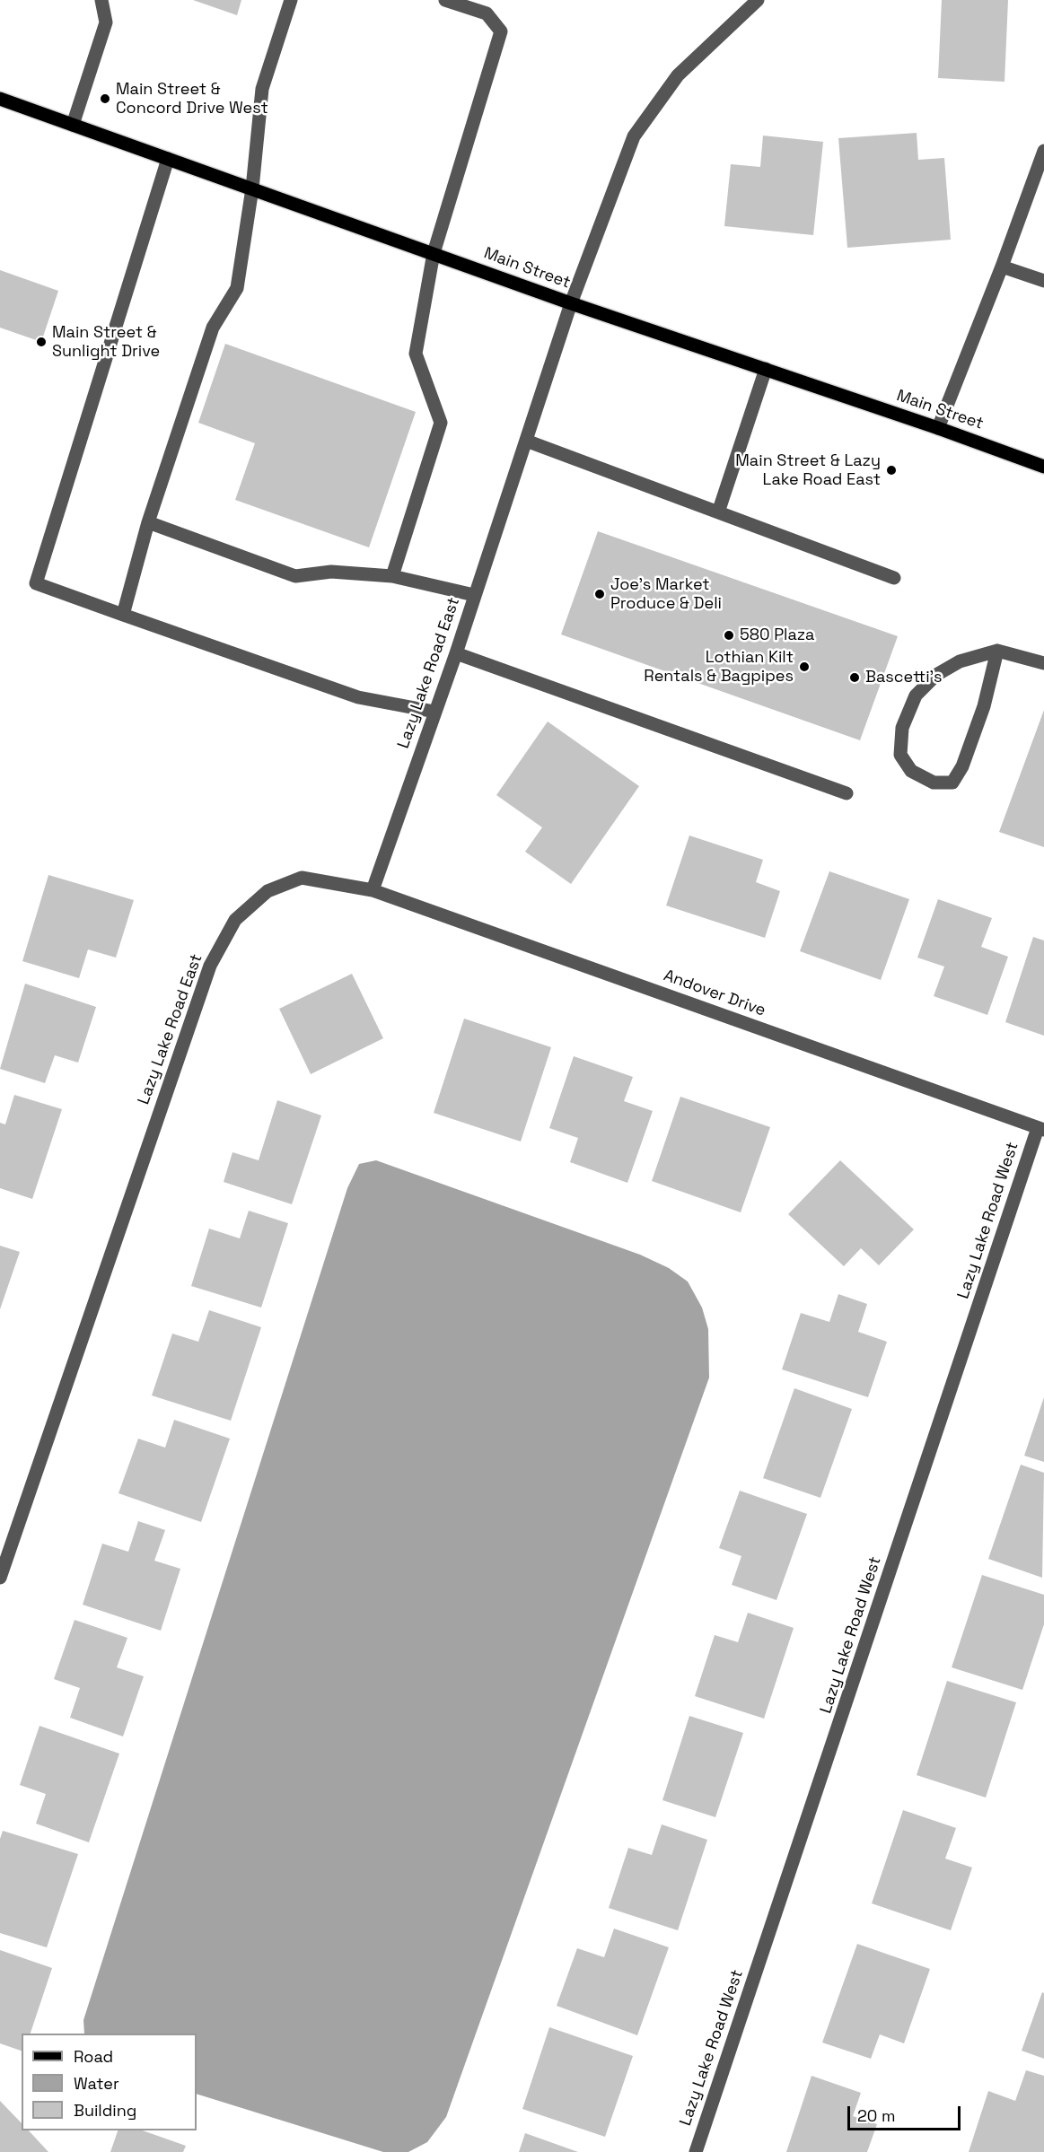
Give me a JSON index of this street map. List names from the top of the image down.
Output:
{
  "streets": {
    "main road": ["Main Street"],
    "street": ["Lazy Lake Road East", "Andover Drive", "Lazy Lake Road West"]
  },
  "crossings": [
    ["Main Street", "Lazy Lake Road East"],
    ["Lazy Lake Road East", "Andover Drive"],
    ["Andover Drive", "Lazy Lake Road West"]
  ],
  "places": [
    "Main Street & Concord Drive West",
    "Main Street & Sunlight Drive",
    "Main Street & Lazy Lake Road East",
    "Joe's Market Produce & Deli",
    "580 Plaza",
    "Lothian Kilt Rentals & Bagpipes",
    "Bascetti's"
  ],
  "legend": ["Road", "Water", "Building"],
  "scale_bar": "20 m"
}
